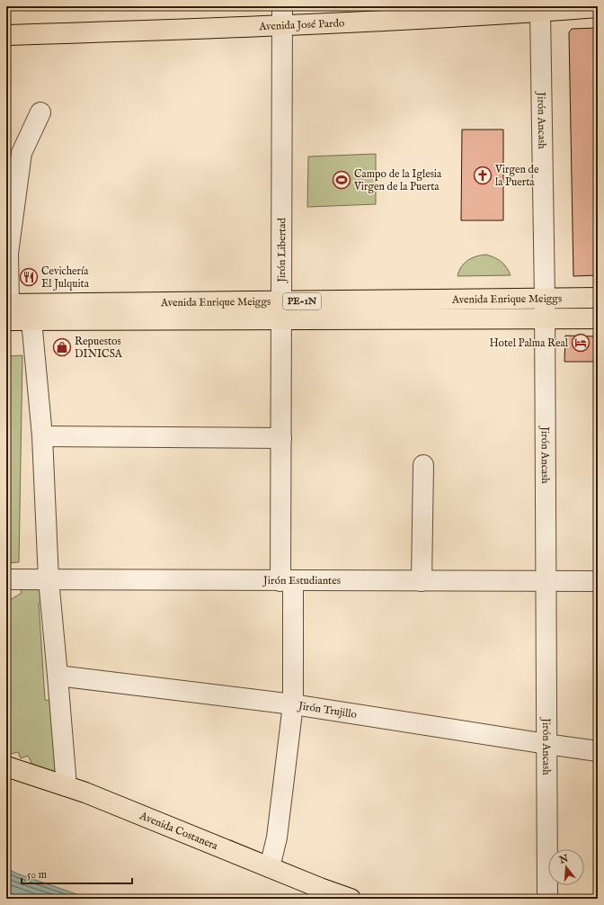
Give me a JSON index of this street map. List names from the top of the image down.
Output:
{
  "streets": {
    "main road": [
      "Avenida José Pardo",
      "Avenida Enrique Meiggs",
      "PE-1N",
      "Avenida Costanera"
    ],
    "street": [
      "Jirón Ancash",
      "Jirón Libertad",
      "Jirón Estudiantes",
      "Jirón Trujillo"
    ]
  },
  "crossings": [
    ["Avenida José Pardo", "Jirón Ancash"],
    ["Avenida José Pardo", "Jirón Libertad"],
    ["Jirón Ancash", "Avenida Enrique Meiggs"],
    ["Jirón Ancash", "Jirón Estudiantes"],
    ["Jirón Ancash", "Jirón Trujillo"],
    ["Jirón Libertad", "Avenida Enrique Meiggs"],
    ["Jirón Libertad", "Jirón Estudiantes"],
    ["Jirón Libertad", "Jirón Trujillo"],
    ["Jirón Libertad", "Avenida Costanera"]
  ],
  "places": {
    "church": ["Virgen de la Puerta"],
    "sports": ["Campo de la Iglesia Virgen de la Puerta"],
    "restaurant": ["Cevichería El Julquita"],
    "hotel": ["Hotel Palma Real"],
    "shop": ["Repuestos DINICSA"]
  },
  "scale_bar": "50 m",
  "north": "top"
}
